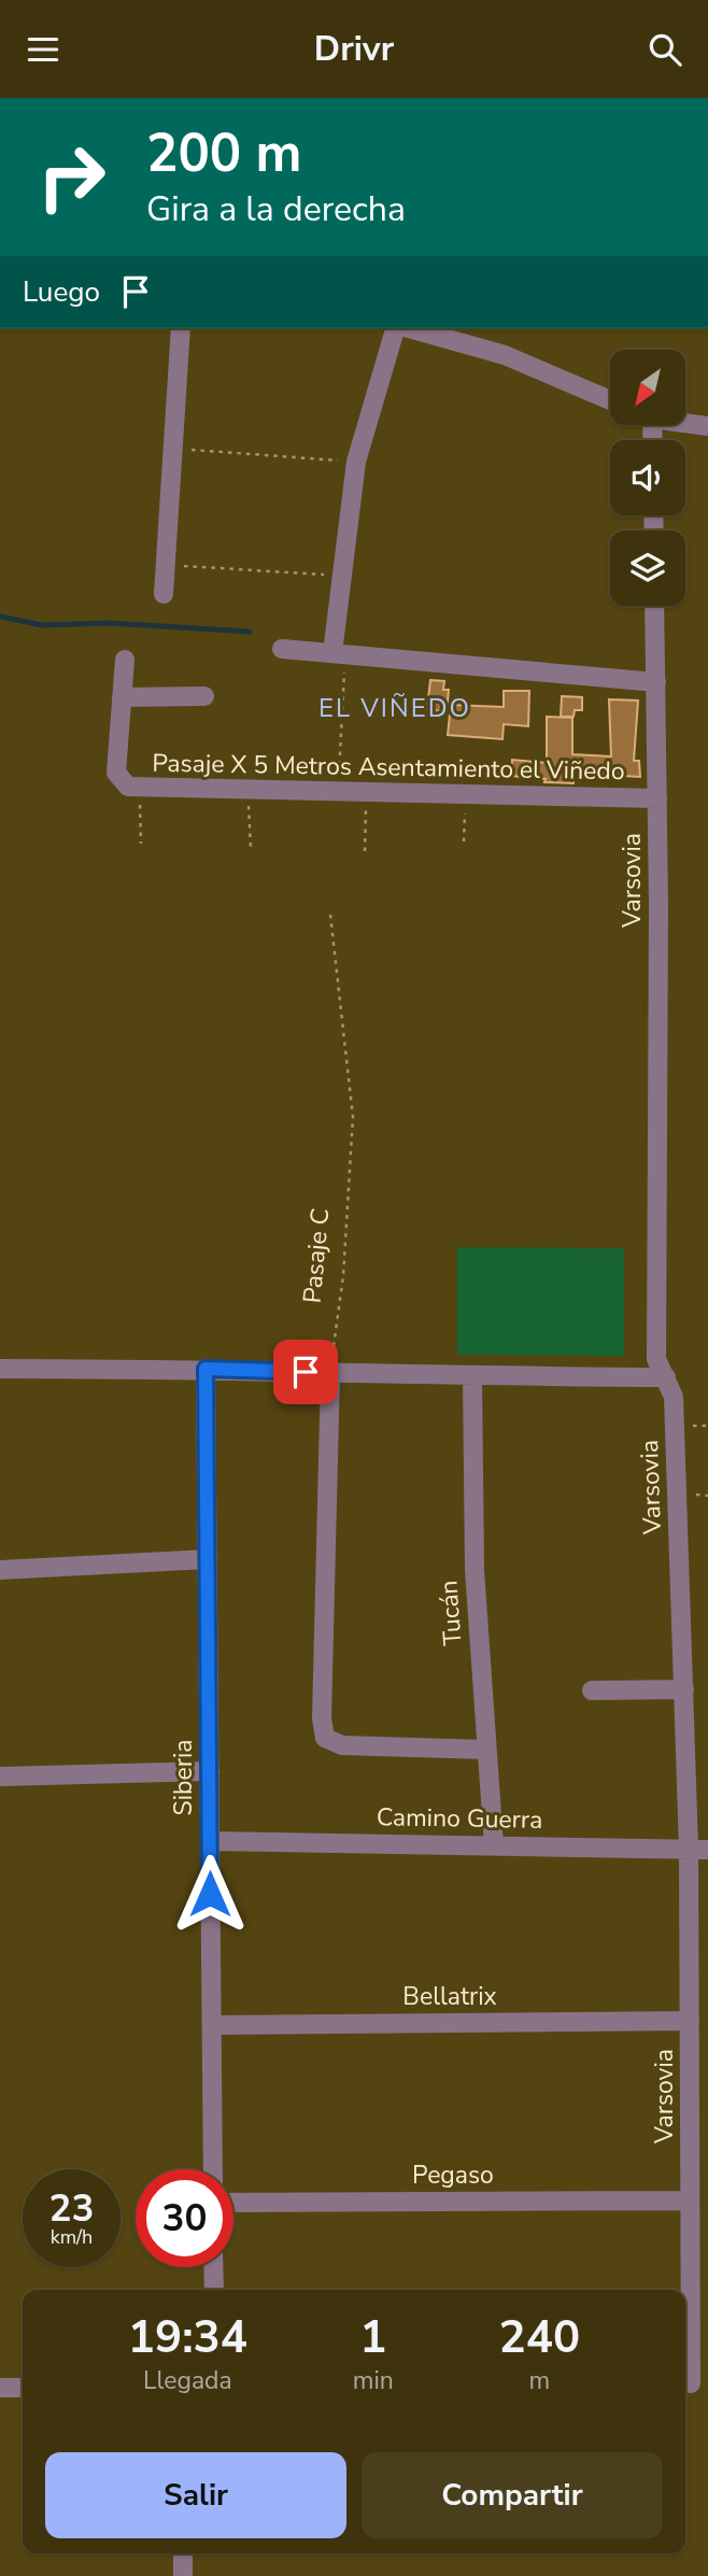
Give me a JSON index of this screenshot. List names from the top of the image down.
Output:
{
  "streets": {
    "street": [
      "Pasaje X 5 Metros Asentamiento el Viñedo",
      "Varsovia",
      "Tucán",
      "Siberia",
      "Camino Guerra",
      "Bellatrix",
      "Pegaso"
    ],
    "path": ["Pasaje C"]
  },
  "crossings": [
    ["Pasaje X 5 Metros Asentamiento el Viñedo", "Varsovia"],
    ["Varsovia", "Camino Guerra"],
    ["Varsovia", "Bellatrix"],
    ["Varsovia", "Pegaso"],
    ["Tucán", "Camino Guerra"],
    ["Siberia", "Camino Guerra"],
    ["Siberia", "Bellatrix"]
  ],
  "districts": ["EL VIÑEDO"],
  "north": "bottom left",
  "page": {
    "header": "Drivr",
    "turn": ["200 m", "Gira a la derecha"],
    "then": "Luego",
    "speed": "23 km/h",
    "limit": "30",
    "eta": [
      "19:34",
      "Llegada",
      "1",
      "min",
      "240",
      "m"
    ],
    "buttons": ["Salir", "Compartir"]
  }
}
